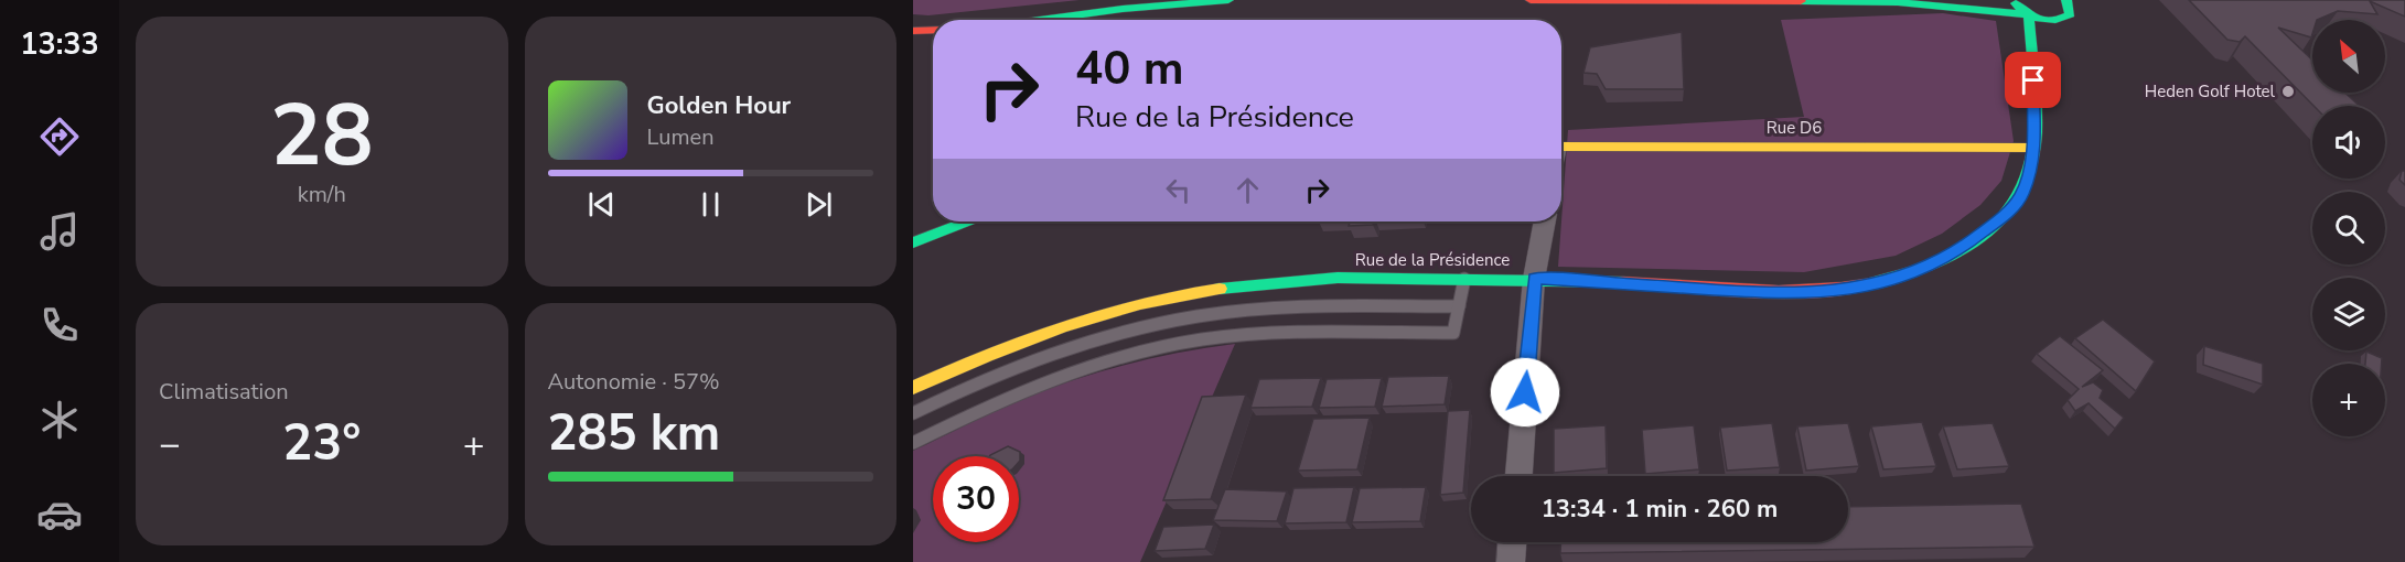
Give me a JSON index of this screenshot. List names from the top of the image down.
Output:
{
  "streets": {
    "street": ["Rue D6", "Rue de la Présidence"]
  },
  "crossings": [
    ["Rue D6", "Rue de la Présidence"]
  ],
  "places": ["Heden Golf Hotel"],
  "north": "top left",
  "page": {
    "tabs": "13:33",
    "tile": [
      ["28", "km/h"],
      "Climatisation",
      ["Autonomie · 57%", "285 km"]
    ],
    "map_buttons": "+",
    "turn": ["40 m", "Rue de la Présidence"],
    "song": ["Golden Hour", "Lumen"],
    "heat": ["−", "23°", "+"],
    "limit": "30",
    "trip": "13:34 · 1 min · 260 m"
  }
}
